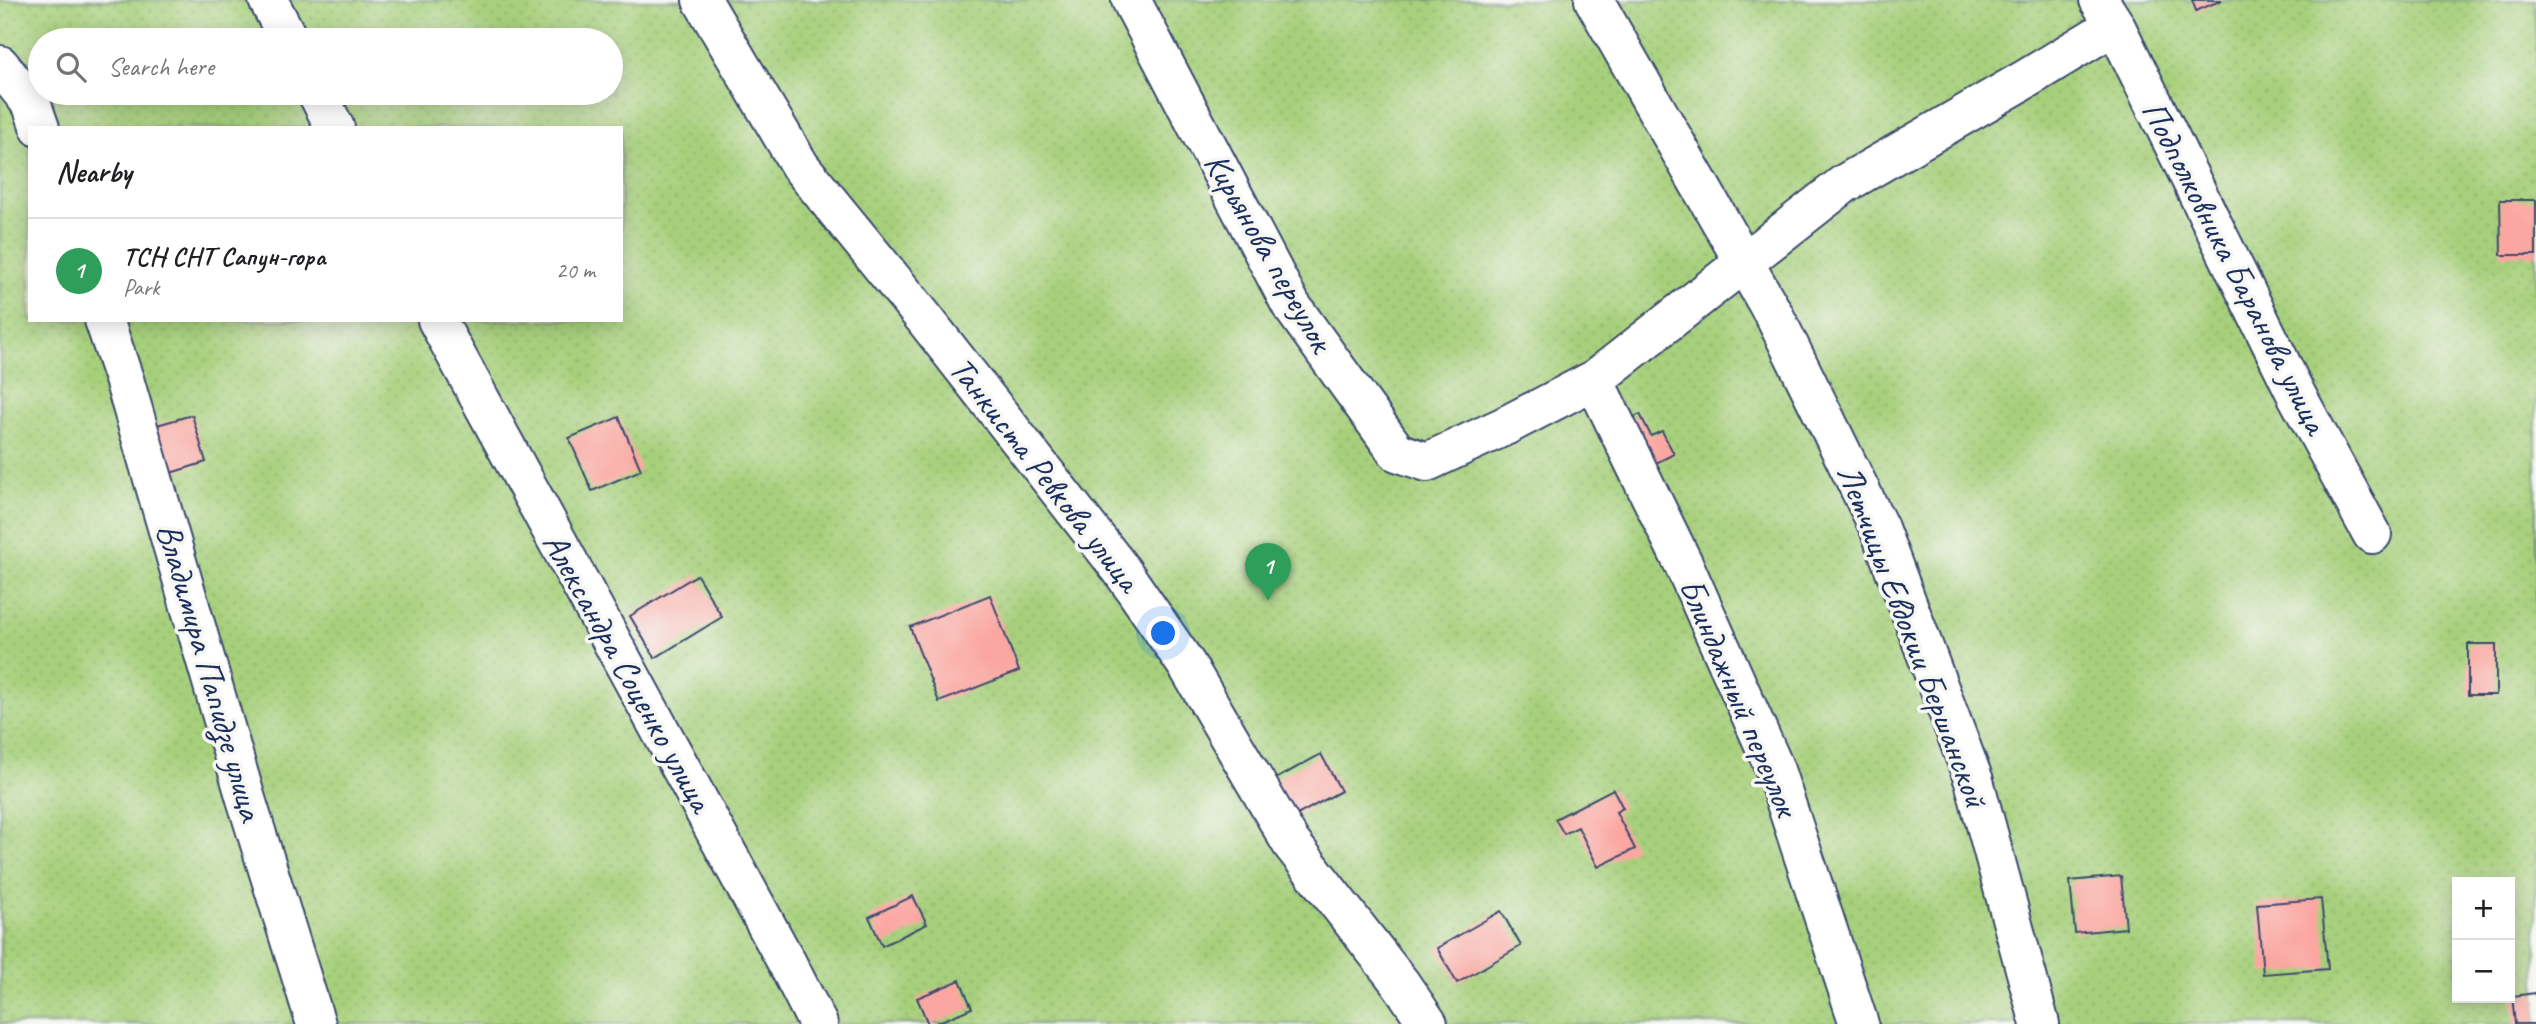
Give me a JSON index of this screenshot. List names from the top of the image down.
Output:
{
  "streets": {
    "lane": [
      "Кирьянова переулок",
      "Подполковника Баранова улица",
      "Танкиста Ревкова улица",
      "Летчицы Евдокии Бершанской",
      "Владимира Папидзе улица",
      "Александра Соценко улица",
      "Блиндажный переулок"
    ]
  },
  "crossings": [
    ["Кирьянова переулок", "Подполковника Баранова улица"],
    ["Кирьянова переулок", "Летчицы Евдокии Бершанской"],
    ["Кирьянова переулок", "Блиндажный переулок"]
  ],
  "page": {
    "search": "Search here",
    "heading": "Nearby",
    "list": [
      {
        "mark": "1",
        "name": "ТСН СНТ Сапун-гора",
        "note": "Park",
        "value": "20 m"
      }
    ],
    "pins": "1",
    "map_buttons": ["+", "−"]
  }
}
